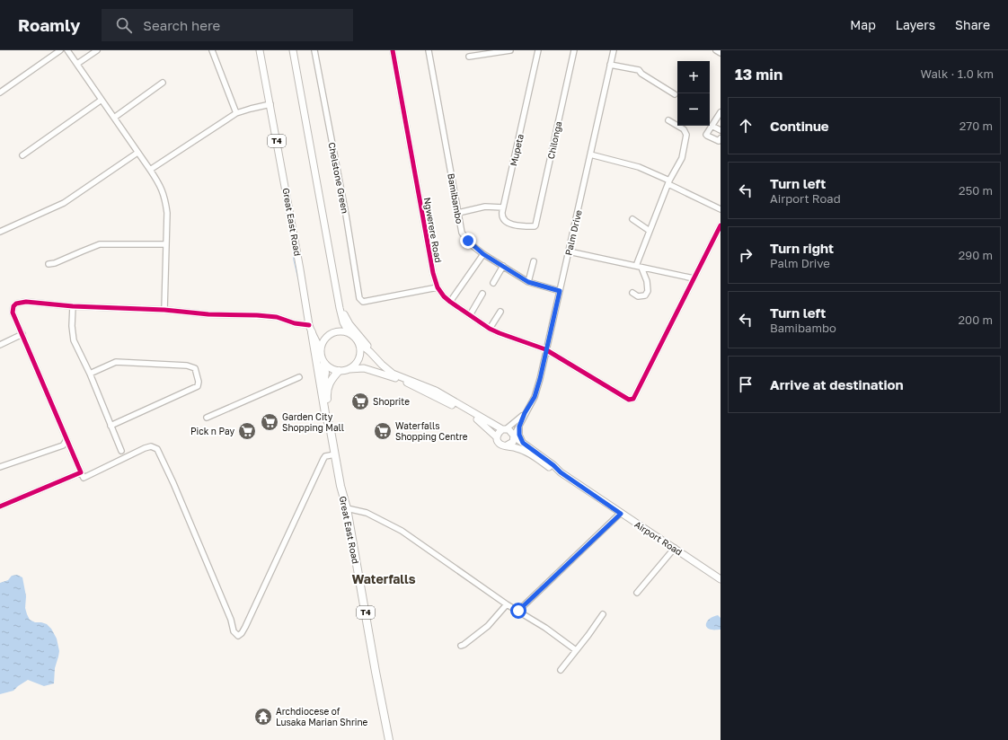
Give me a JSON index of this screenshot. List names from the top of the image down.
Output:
{
  "streets": {
    "highway": ["T4", "Great East Road"],
    "main road": ["Airport Road"],
    "street": [
      "Chilonga",
      "Mupeta",
      "Chelstone Green",
      "Bamibambo",
      "Ngwerere Road",
      "Palm Drive"
    ]
  },
  "crossings": [
    ["Chilonga", "Mupeta"],
    ["T4", "Great East Road"],
    ["Chelstone Green", "Ngwerere Road"],
    ["Bamibambo", "Palm Drive"],
    ["Ngwerere Road", "Palm Drive"],
    ["Palm Drive", "Airport Road"]
  ],
  "districts": ["Waterfalls"],
  "places": {
    "supermarket": [
      "Shoprite",
      "Garden City Shopping Mall",
      "Pick n Pay",
      "Waterfalls Shopping Centre"
    ],
    "temple": ["Archdiocese of Lusaka Marian Shrine"]
  },
  "page": {
    "header": "Roamly",
    "search": "Search here",
    "nav": ["Map", "Layers", "Share"],
    "heading": ["13 min", "Walk · 1.0 km"],
    "map_buttons": ["+", "−"],
    "list": [
      ["Continue", "270 m"],
      ["Turn left", "Airport Road", "250 m"],
      ["Turn right", "Palm Drive", "290 m"],
      ["Turn left", "Bamibambo", "200 m"],
      "Arrive at destination"
    ]
  }
}
